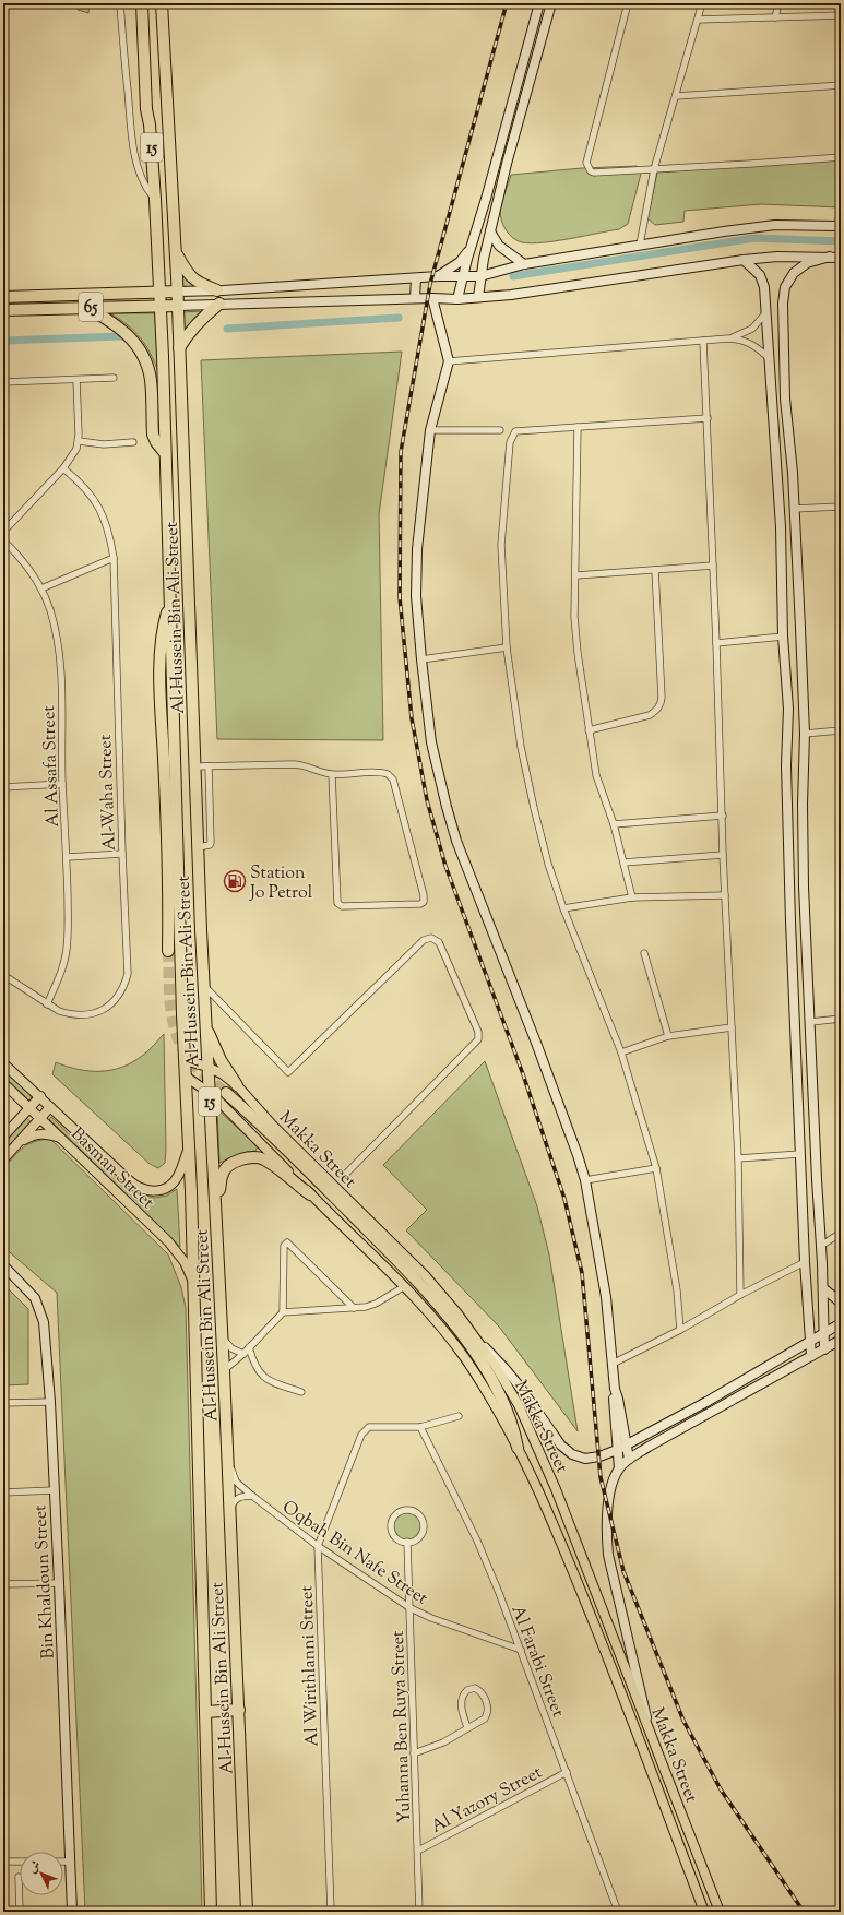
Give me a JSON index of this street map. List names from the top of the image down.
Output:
{
  "streets": {
    "highway": ["15", "65", "Al-Hussein Bin Ali Street"],
    "main road": ["Makka Street", "Basman Street"],
    "street": [
      "Al Assafa Street",
      "Al-Waha Street",
      "Oqbah Bin Nafe Street",
      "Bin Khaldoun Street",
      "Al Farabi Street",
      "Al Wirithlanni Street",
      "Yuhanna Ben Ruya Street",
      "Al Yazory Street"
    ]
  },
  "crossings": [
    ["15", "65"],
    ["15", "Al-Hussein Bin Ali Street"],
    ["65", "Al-Hussein Bin Ali Street"],
    ["Al-Hussein Bin Ali Street", "Makka Street"],
    ["Al-Hussein Bin Ali Street", "Basman Street"],
    ["Al-Hussein Bin Ali Street", "Oqbah Bin Nafe Street"],
    ["Al Assafa Street", "Al-Waha Street"],
    ["Oqbah Bin Nafe Street", "Al Farabi Street"],
    ["Oqbah Bin Nafe Street", "Al Wirithlanni Street"],
    ["Oqbah Bin Nafe Street", "Yuhanna Ben Ruya Street"],
    ["Al Farabi Street", "Al Wirithlanni Street"],
    ["Al Farabi Street", "Al Yazory Street"],
    ["Yuhanna Ben Ruya Street", "Al Yazory Street"]
  ],
  "places": {
    "fuel station": ["Station Jo Petrol"]
  },
  "north": "top left"
}
